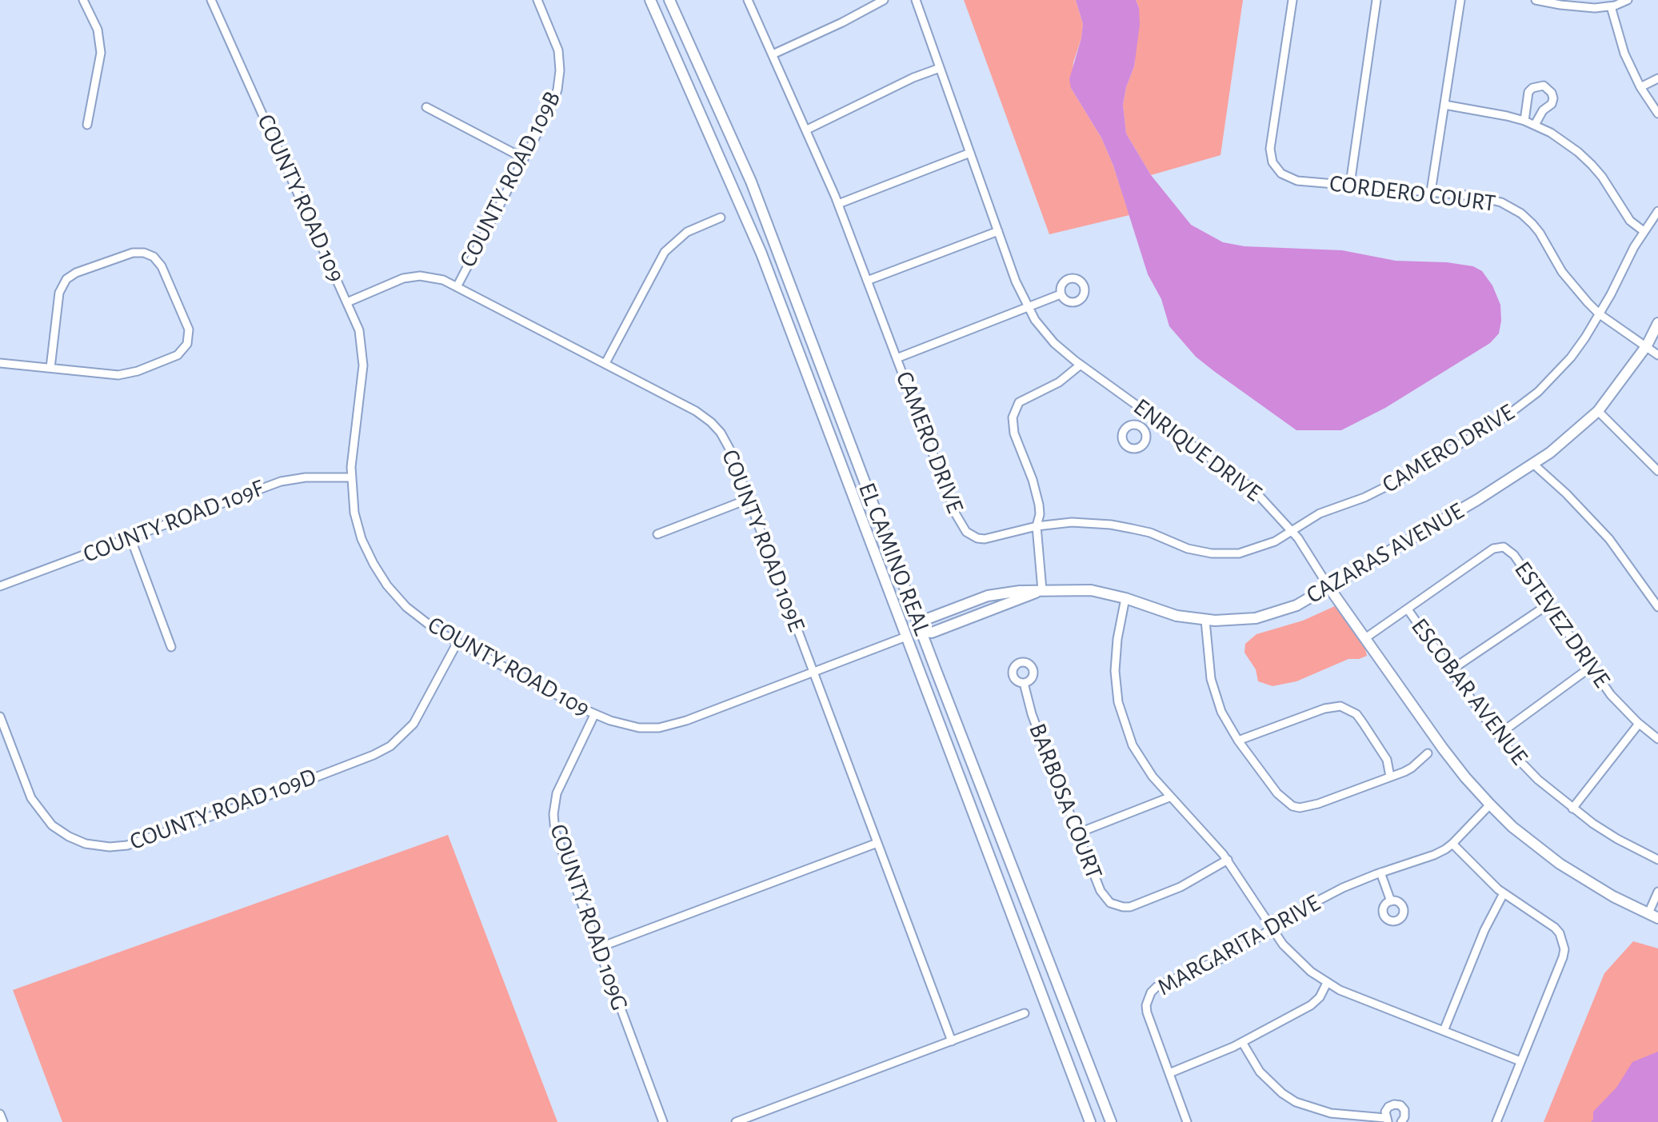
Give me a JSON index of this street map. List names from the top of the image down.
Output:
{
  "streets": {
    "main road": ["ENRIQUE DRIVE", "CAZARAS AVENUE", "EL CAMINO REAL"],
    "street": [
      "COUNTY ROAD 109B",
      "CORDERO COURT",
      "COUNTY ROAD 109",
      "CAMERO DRIVE",
      "COUNTY ROAD 109F",
      "COUNTY ROAD 109E",
      "ESTEVEZ DRIVE",
      "ESCOBAR AVENUE",
      "BARBOSA COURT",
      "COUNTY ROAD 109D",
      "COUNTY ROAD 109G",
      "MARGARITA DRIVE"
    ]
  },
  "crossings": [
    ["COUNTY ROAD 109B", "COUNTY ROAD 109E"],
    ["CORDERO COURT", "CAMERO DRIVE"],
    ["CORDERO COURT", "CAZARAS AVENUE"],
    ["COUNTY ROAD 109", "COUNTY ROAD 109F"],
    ["COUNTY ROAD 109", "COUNTY ROAD 109E"],
    ["COUNTY ROAD 109", "EL CAMINO REAL"],
    ["COUNTY ROAD 109", "COUNTY ROAD 109D"],
    ["COUNTY ROAD 109", "COUNTY ROAD 109G"],
    ["CAMERO DRIVE", "ENRIQUE DRIVE"],
    ["ENRIQUE DRIVE", "CAZARAS AVENUE"],
    ["ENRIQUE DRIVE", "ESTEVEZ DRIVE"],
    ["ENRIQUE DRIVE", "MARGARITA DRIVE"],
    ["CAZARAS AVENUE", "EL CAMINO REAL"],
    ["ESTEVEZ DRIVE", "ESCOBAR AVENUE"]
  ]
}
